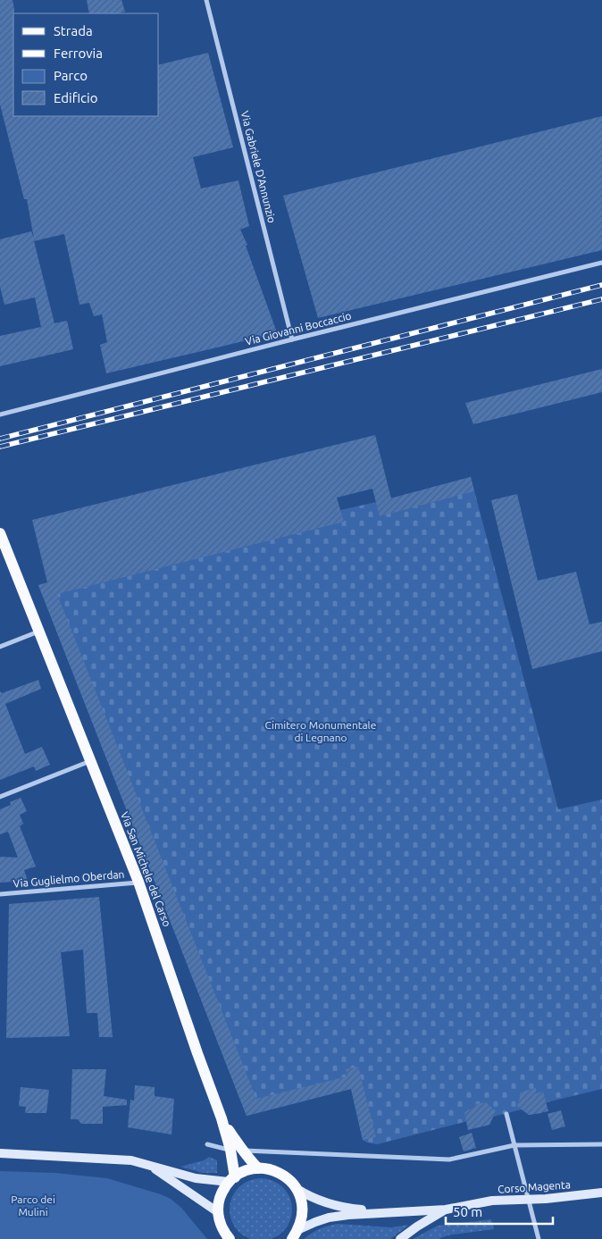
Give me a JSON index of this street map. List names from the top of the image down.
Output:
{
  "streets": {
    "main road": ["Via San Michele del Carso"],
    "street": [
      "Via Gabriele D'Annunzio",
      "Via Giovanni Boccaccio",
      "Via Guglielmo Oberdan",
      "Corso Magenta"
    ]
  },
  "crossings": [
    ["Via Gabriele D'Annunzio", "Via Giovanni Boccaccio"],
    ["Via San Michele del Carso", "Via Guglielmo Oberdan"]
  ],
  "parks": ["Cimitero Monumentale di Legnano", "Parco dei Mulini"],
  "legend": [
    "Strada",
    "Ferrovia",
    "Parco",
    "Edificio"
  ],
  "scale_bar": "50 m"
}
